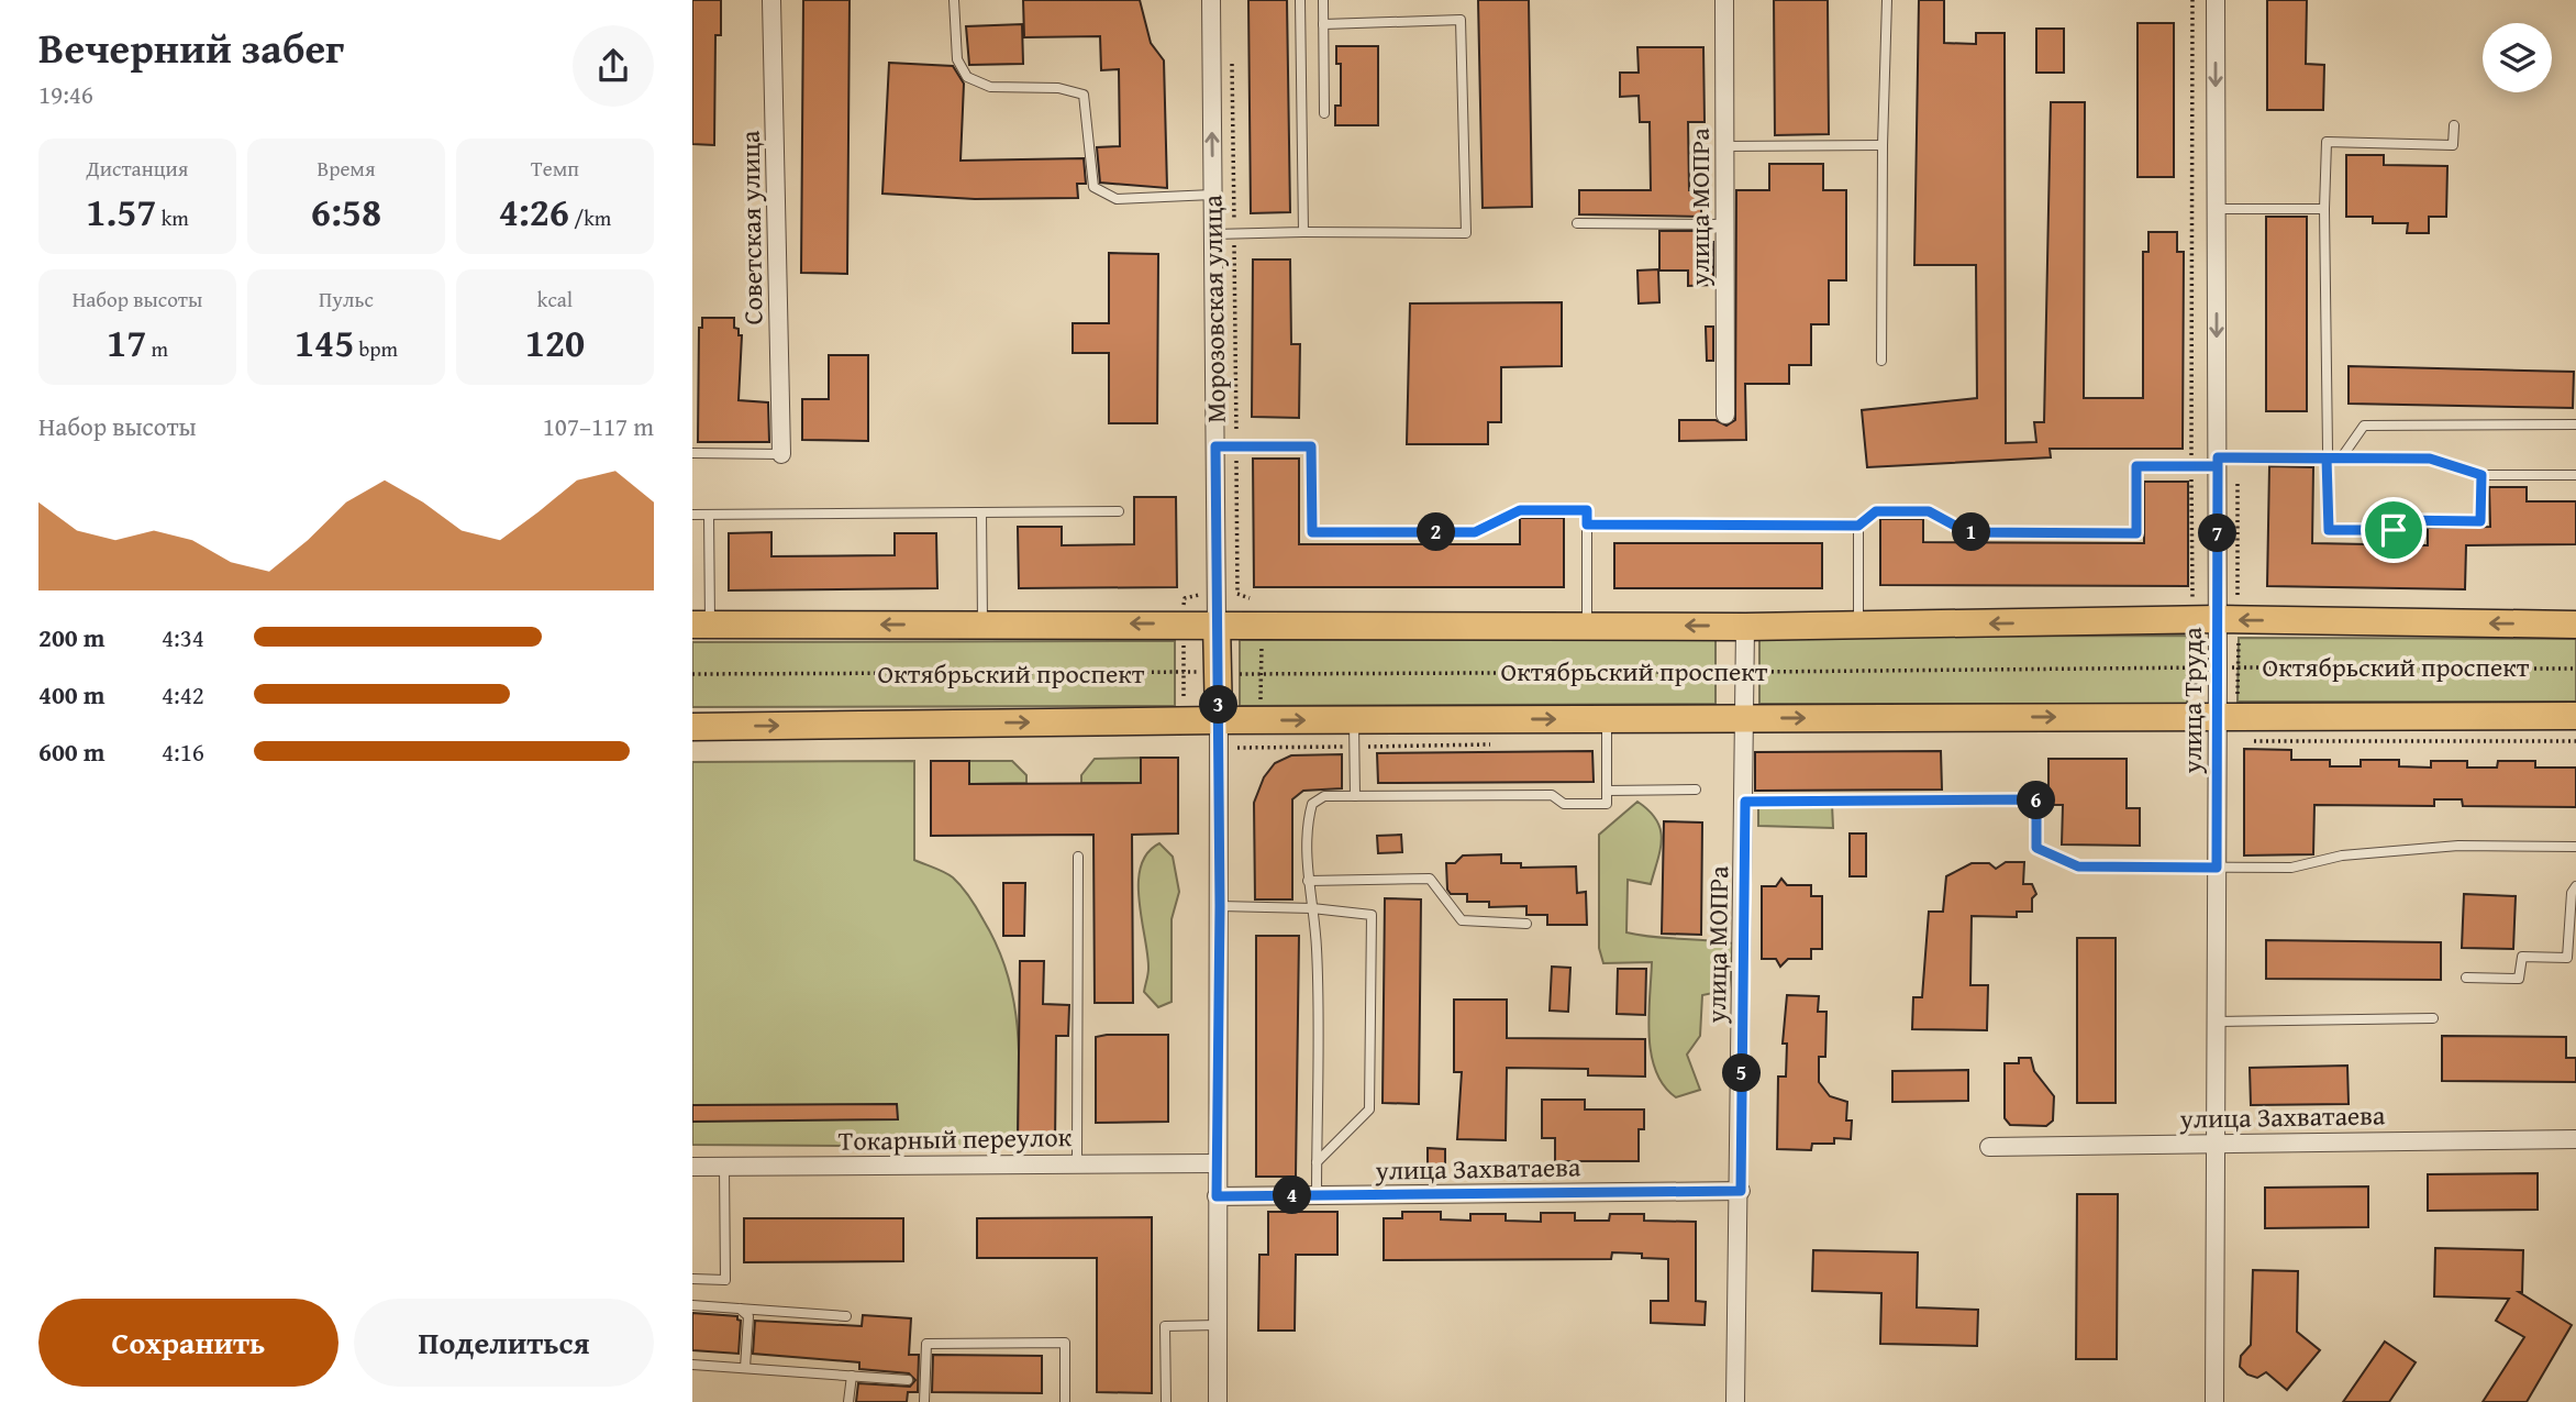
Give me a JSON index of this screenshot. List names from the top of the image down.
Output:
{
  "streets": {
    "main road": ["Морозовская улица", "Октябрьский проспект"],
    "street": [
      "улица МОПРа",
      "Советская улица",
      "улица Труда",
      "улица Захватаева",
      "Токарный переулок"
    ]
  },
  "crossings": [
    ["улица МОПРа", "Октябрьский проспект"],
    ["улица МОПРа", "улица Захватаева"],
    ["Морозовская улица", "Октябрьский проспект"],
    ["Морозовская улица", "улица Захватаева"],
    ["Морозовская улица", "Токарный переулок"],
    ["Октябрьский проспект", "улица Труда"],
    ["улица Труда", "улица Захватаева"]
  ],
  "page": {
    "heading": ["Вечерний забег", "19:46"],
    "stats": [
      ["Дистанция", "1.57 km"],
      ["Время", "6:58"],
      ["Темп", "4:26 /km"],
      ["Набор высоты", "17 m"],
      ["Пульс", "145 bpm"],
      ["kcal", "120"]
    ],
    "chart": ["Набор высоты", "107–117 m"],
    "pins": [
      "1",
      "2",
      "7",
      "3",
      "6",
      "5",
      "4"
    ],
    "list": [
      {
        "name": "200 m",
        "note": "4:34"
      },
      {
        "name": "400 m",
        "note": "4:42"
      },
      {
        "name": "600 m",
        "note": "4:16"
      }
    ],
    "buttons": ["Сохранить", "Поделиться"]
  }
}
